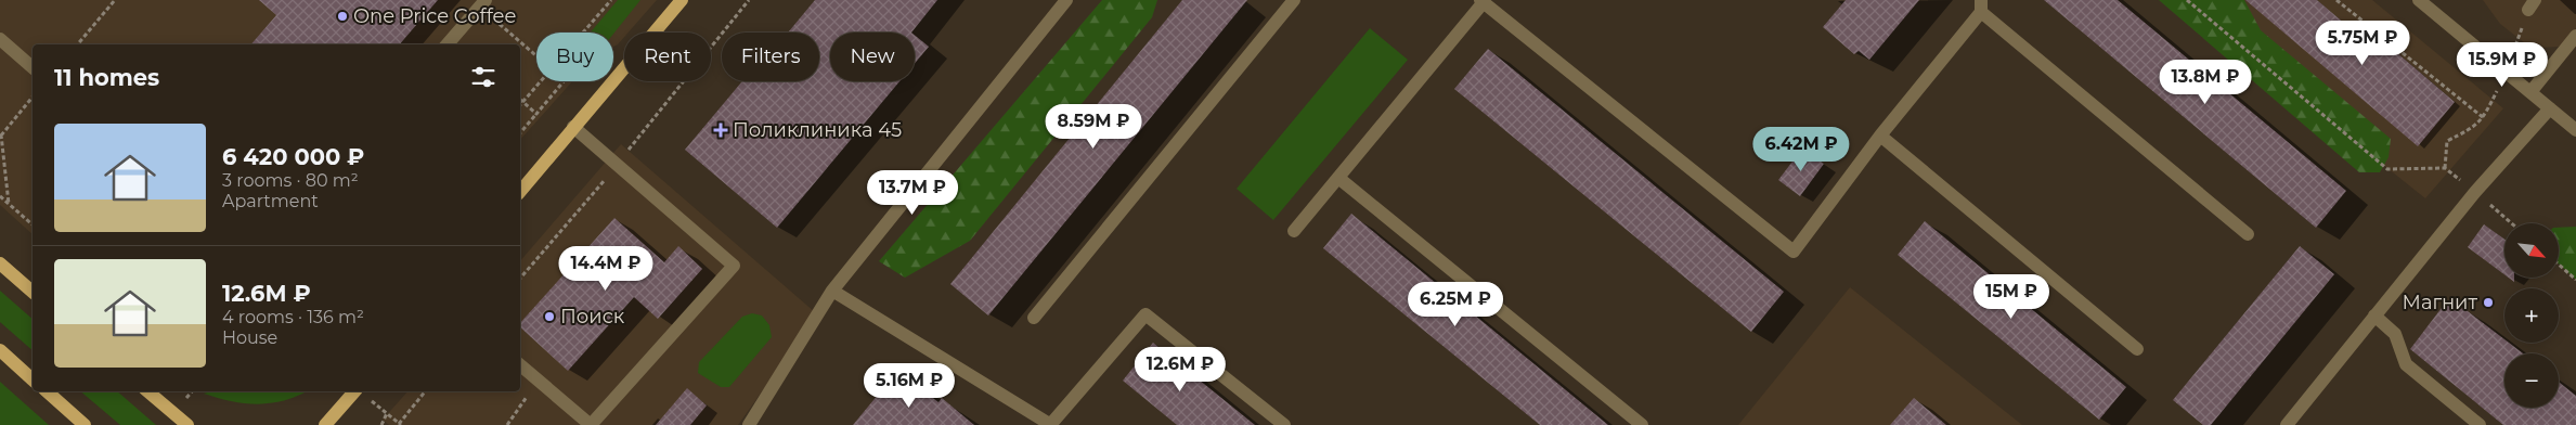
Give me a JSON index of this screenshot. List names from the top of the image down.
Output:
{
  "places": {
    "other": ["One Price Coffee", "Магнит", "Поиск"],
    "health": ["Поликлиника 45"]
  },
  "north": "bottom right",
  "page": {
    "price": [
      "5.75M ₽",
      "15.9M ₽",
      "13.8M ₽",
      "8.59M ₽",
      "6.42M ₽",
      "13.7M ₽",
      "14.4M ₽",
      "15M ₽",
      "6.25M ₽",
      "12.6M ₽",
      "5.16M ₽"
    ],
    "chip": [
      "Buy",
      "Rent",
      "Filters",
      "New"
    ],
    "heading": "11 homes",
    "list": [
      {
        "name": "6 420 000 ₽",
        "note": "3 rooms · 80 m² · Apartment"
      },
      {
        "name": "12.6M ₽",
        "note": "4 rooms · 136 m² · House"
      }
    ],
    "map_buttons": ["+", "−"]
  }
}
